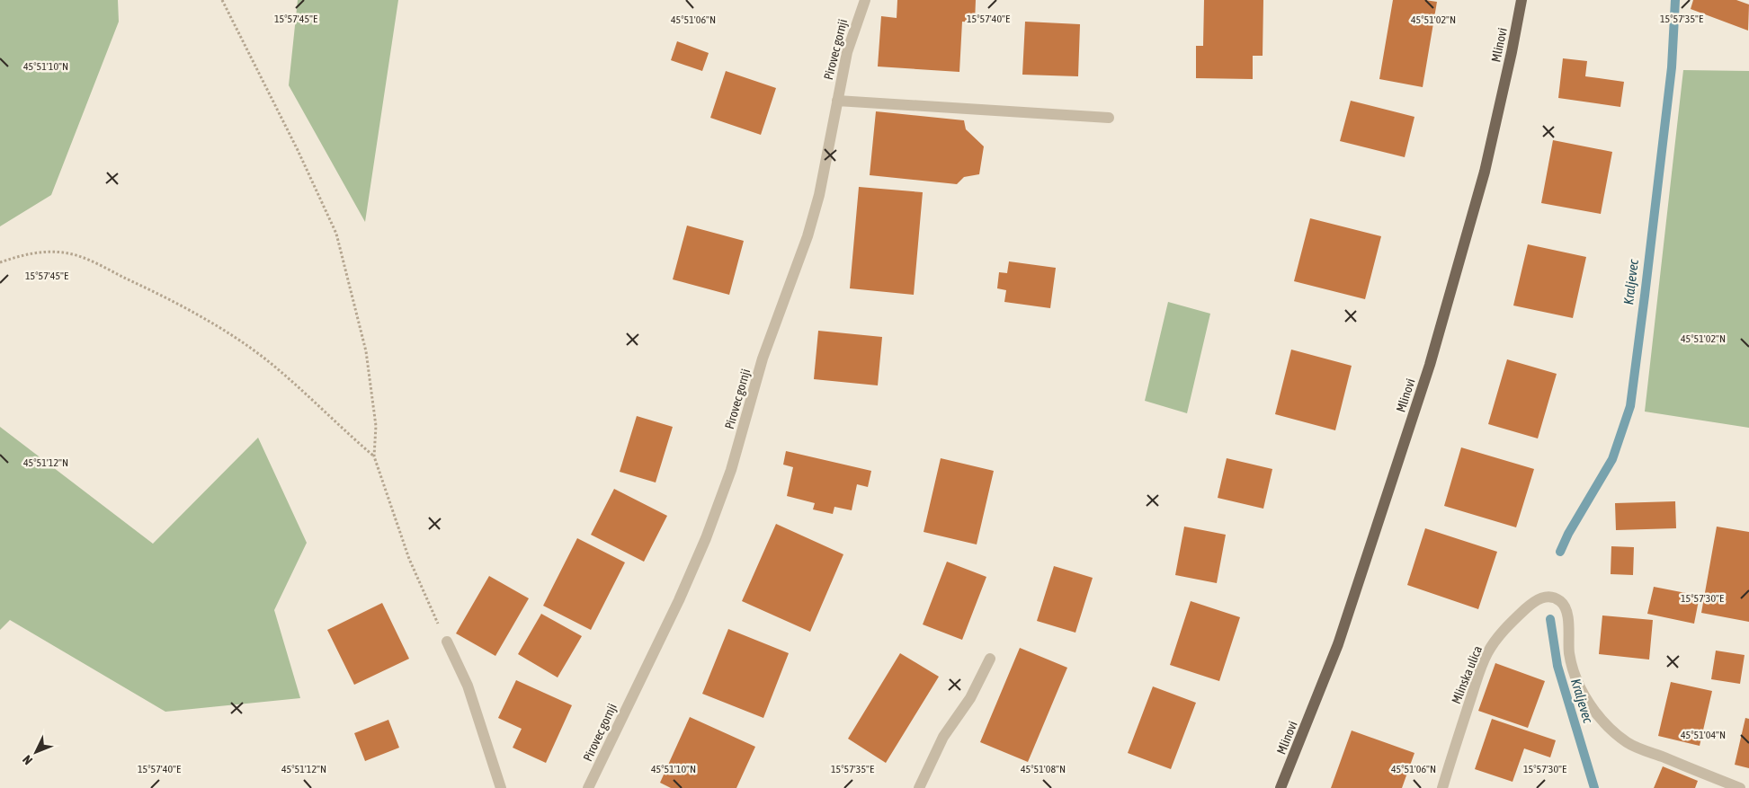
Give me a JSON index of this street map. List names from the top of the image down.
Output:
{
  "streets": {
    "main road": ["Mlinovi"],
    "street": ["Pirovec gornji", "Mlinska ulica"]
  },
  "water": ["Kraljevec"],
  "north": "bottom left",
  "coordinates": [
    "15°57'45\"E",
    "15°57'40\"E",
    "15°57'35\"E",
    "45°51'06\"N",
    "45°51'02\"N",
    "45°51'10\"N",
    "45°51'12\"N",
    "15°57'30\"E",
    "45°51'04\"N",
    "45°51'08\"N"
  ]
}
